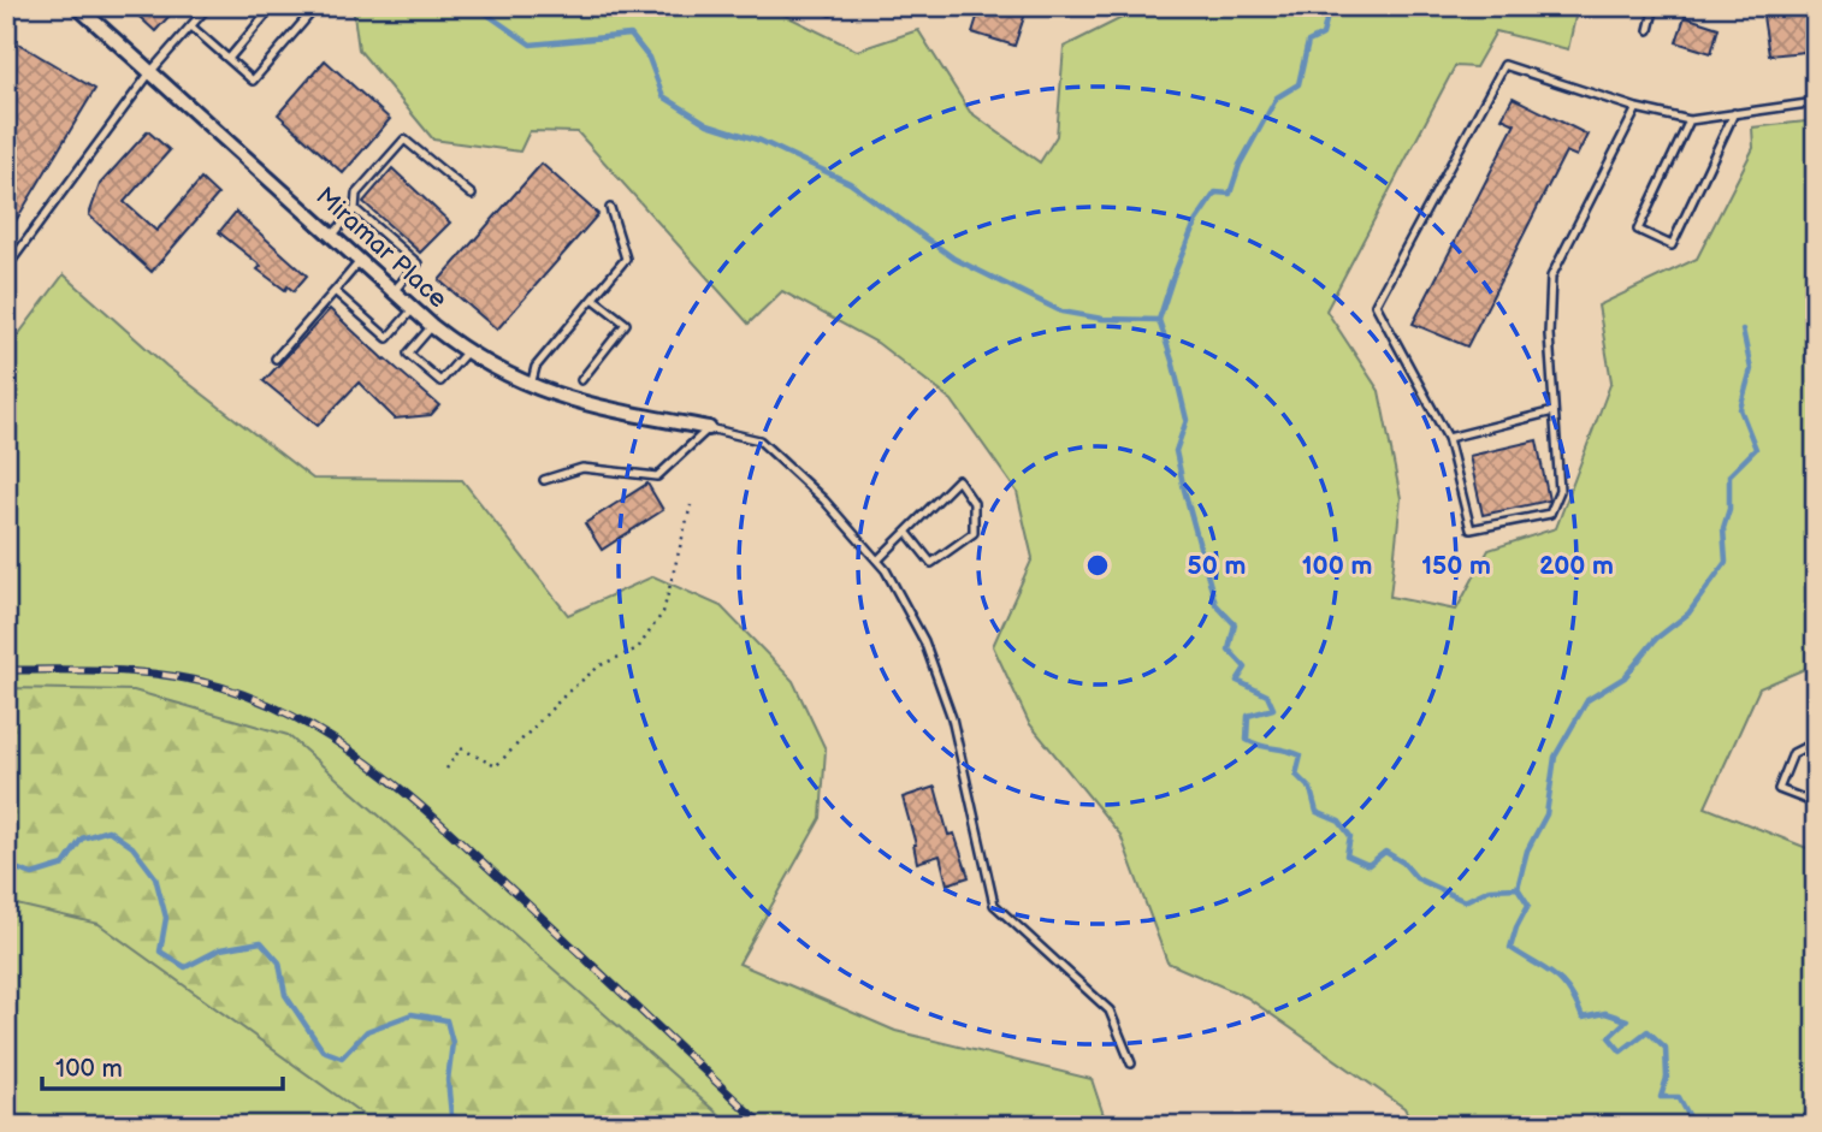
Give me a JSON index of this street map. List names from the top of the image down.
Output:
{
  "streets": {
    "street": ["Miramar Place"]
  },
  "scale_bar": "100 m",
  "rings": [
    "50 m",
    "100 m",
    "150 m",
    "200 m"
  ]
}
